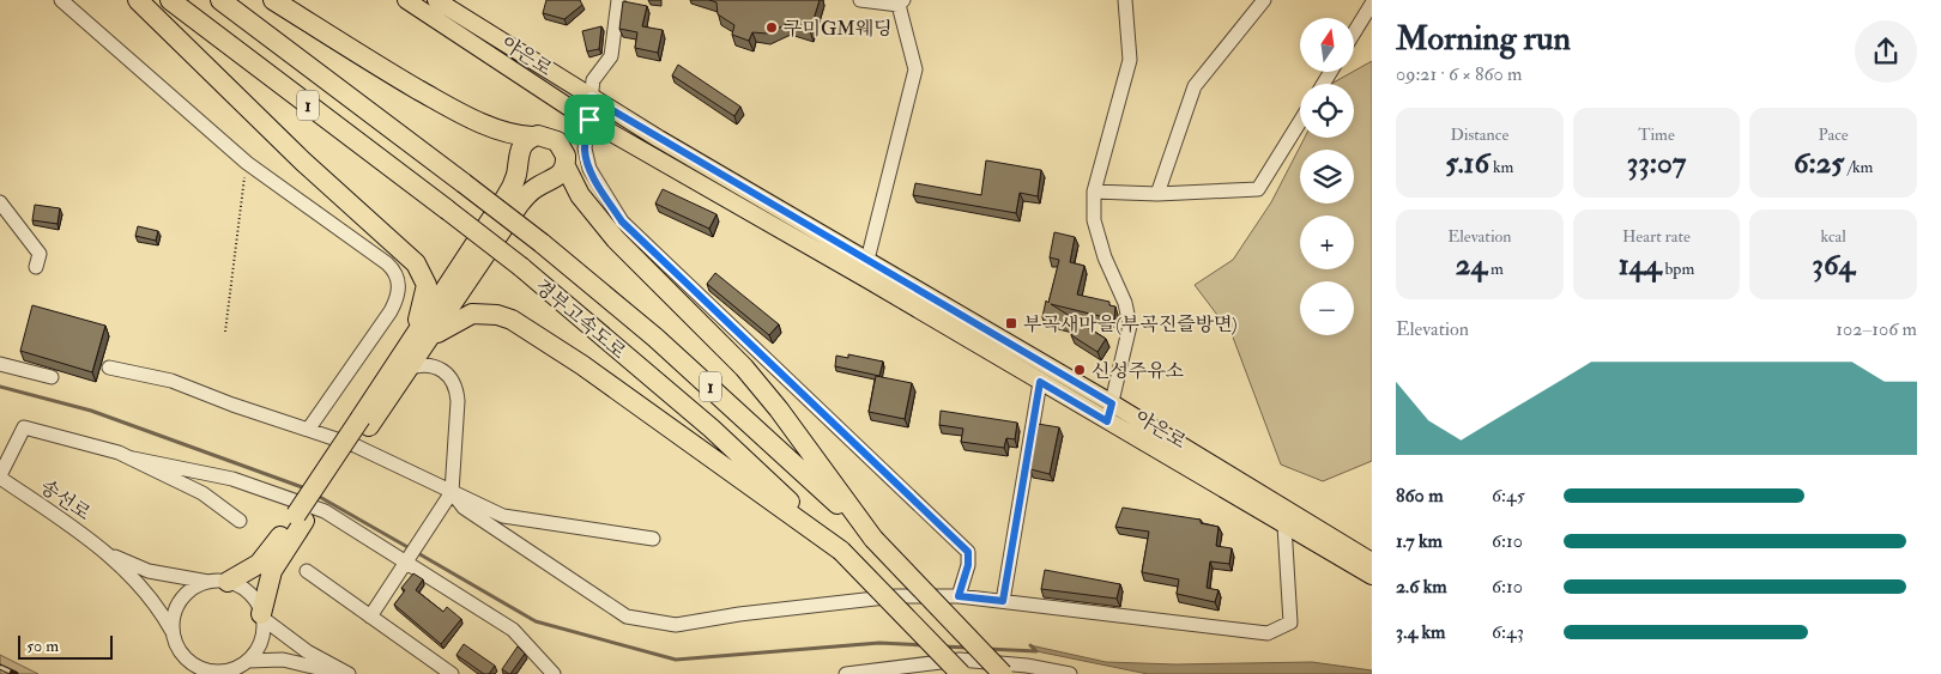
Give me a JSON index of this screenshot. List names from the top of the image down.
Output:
{
  "streets": {
    "highway": ["1", "경부고속도로"],
    "main road": ["야은로"],
    "street": ["송선로"]
  },
  "places": {
    "other": ["구미GM웨딩", "신성주유소"],
    "transit": ["부곡새마을(부곡진즐방면)"]
  },
  "scale_bar": "50 m",
  "north": "top",
  "page": {
    "heading": ["Morning run", "09:21 · 6 × 860 m"],
    "map_buttons": ["+", "−"],
    "stats": [
      ["Distance", "5.16 km"],
      ["Time", "33:07"],
      ["Pace", "6:25 /km"],
      ["Elevation", "24 m"],
      ["Heart rate", "144 bpm"],
      ["kcal", "364"]
    ],
    "chart": ["Elevation", "102–106 m"],
    "list": [
      {
        "name": "860 m",
        "note": "6:45"
      },
      {
        "name": "1.7 km",
        "note": "6:10"
      },
      {
        "name": "2.6 km",
        "note": "6:10"
      },
      {
        "name": "3.4 km",
        "note": "6:43"
      }
    ],
    "scale": "50 m"
  }
}
